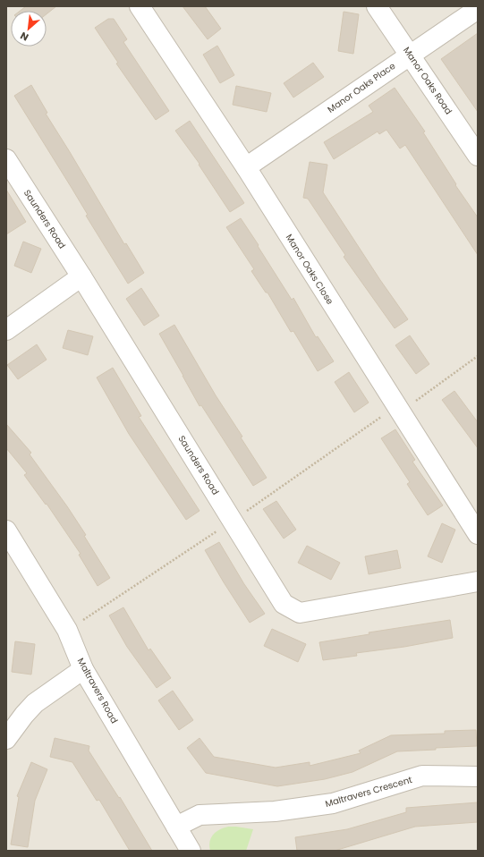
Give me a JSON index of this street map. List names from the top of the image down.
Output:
{
  "streets": {
    "street": [
      "Manor Oaks Road",
      "Manor Oaks Place",
      "Saunders Road",
      "Manor Oaks Close",
      "Maltravers Road",
      "Maltravers Crescent"
    ]
  },
  "crossings": [
    ["Manor Oaks Road", "Manor Oaks Place"],
    ["Manor Oaks Place", "Manor Oaks Close"],
    ["Maltravers Road", "Maltravers Crescent"]
  ],
  "north": "bottom left"
}
